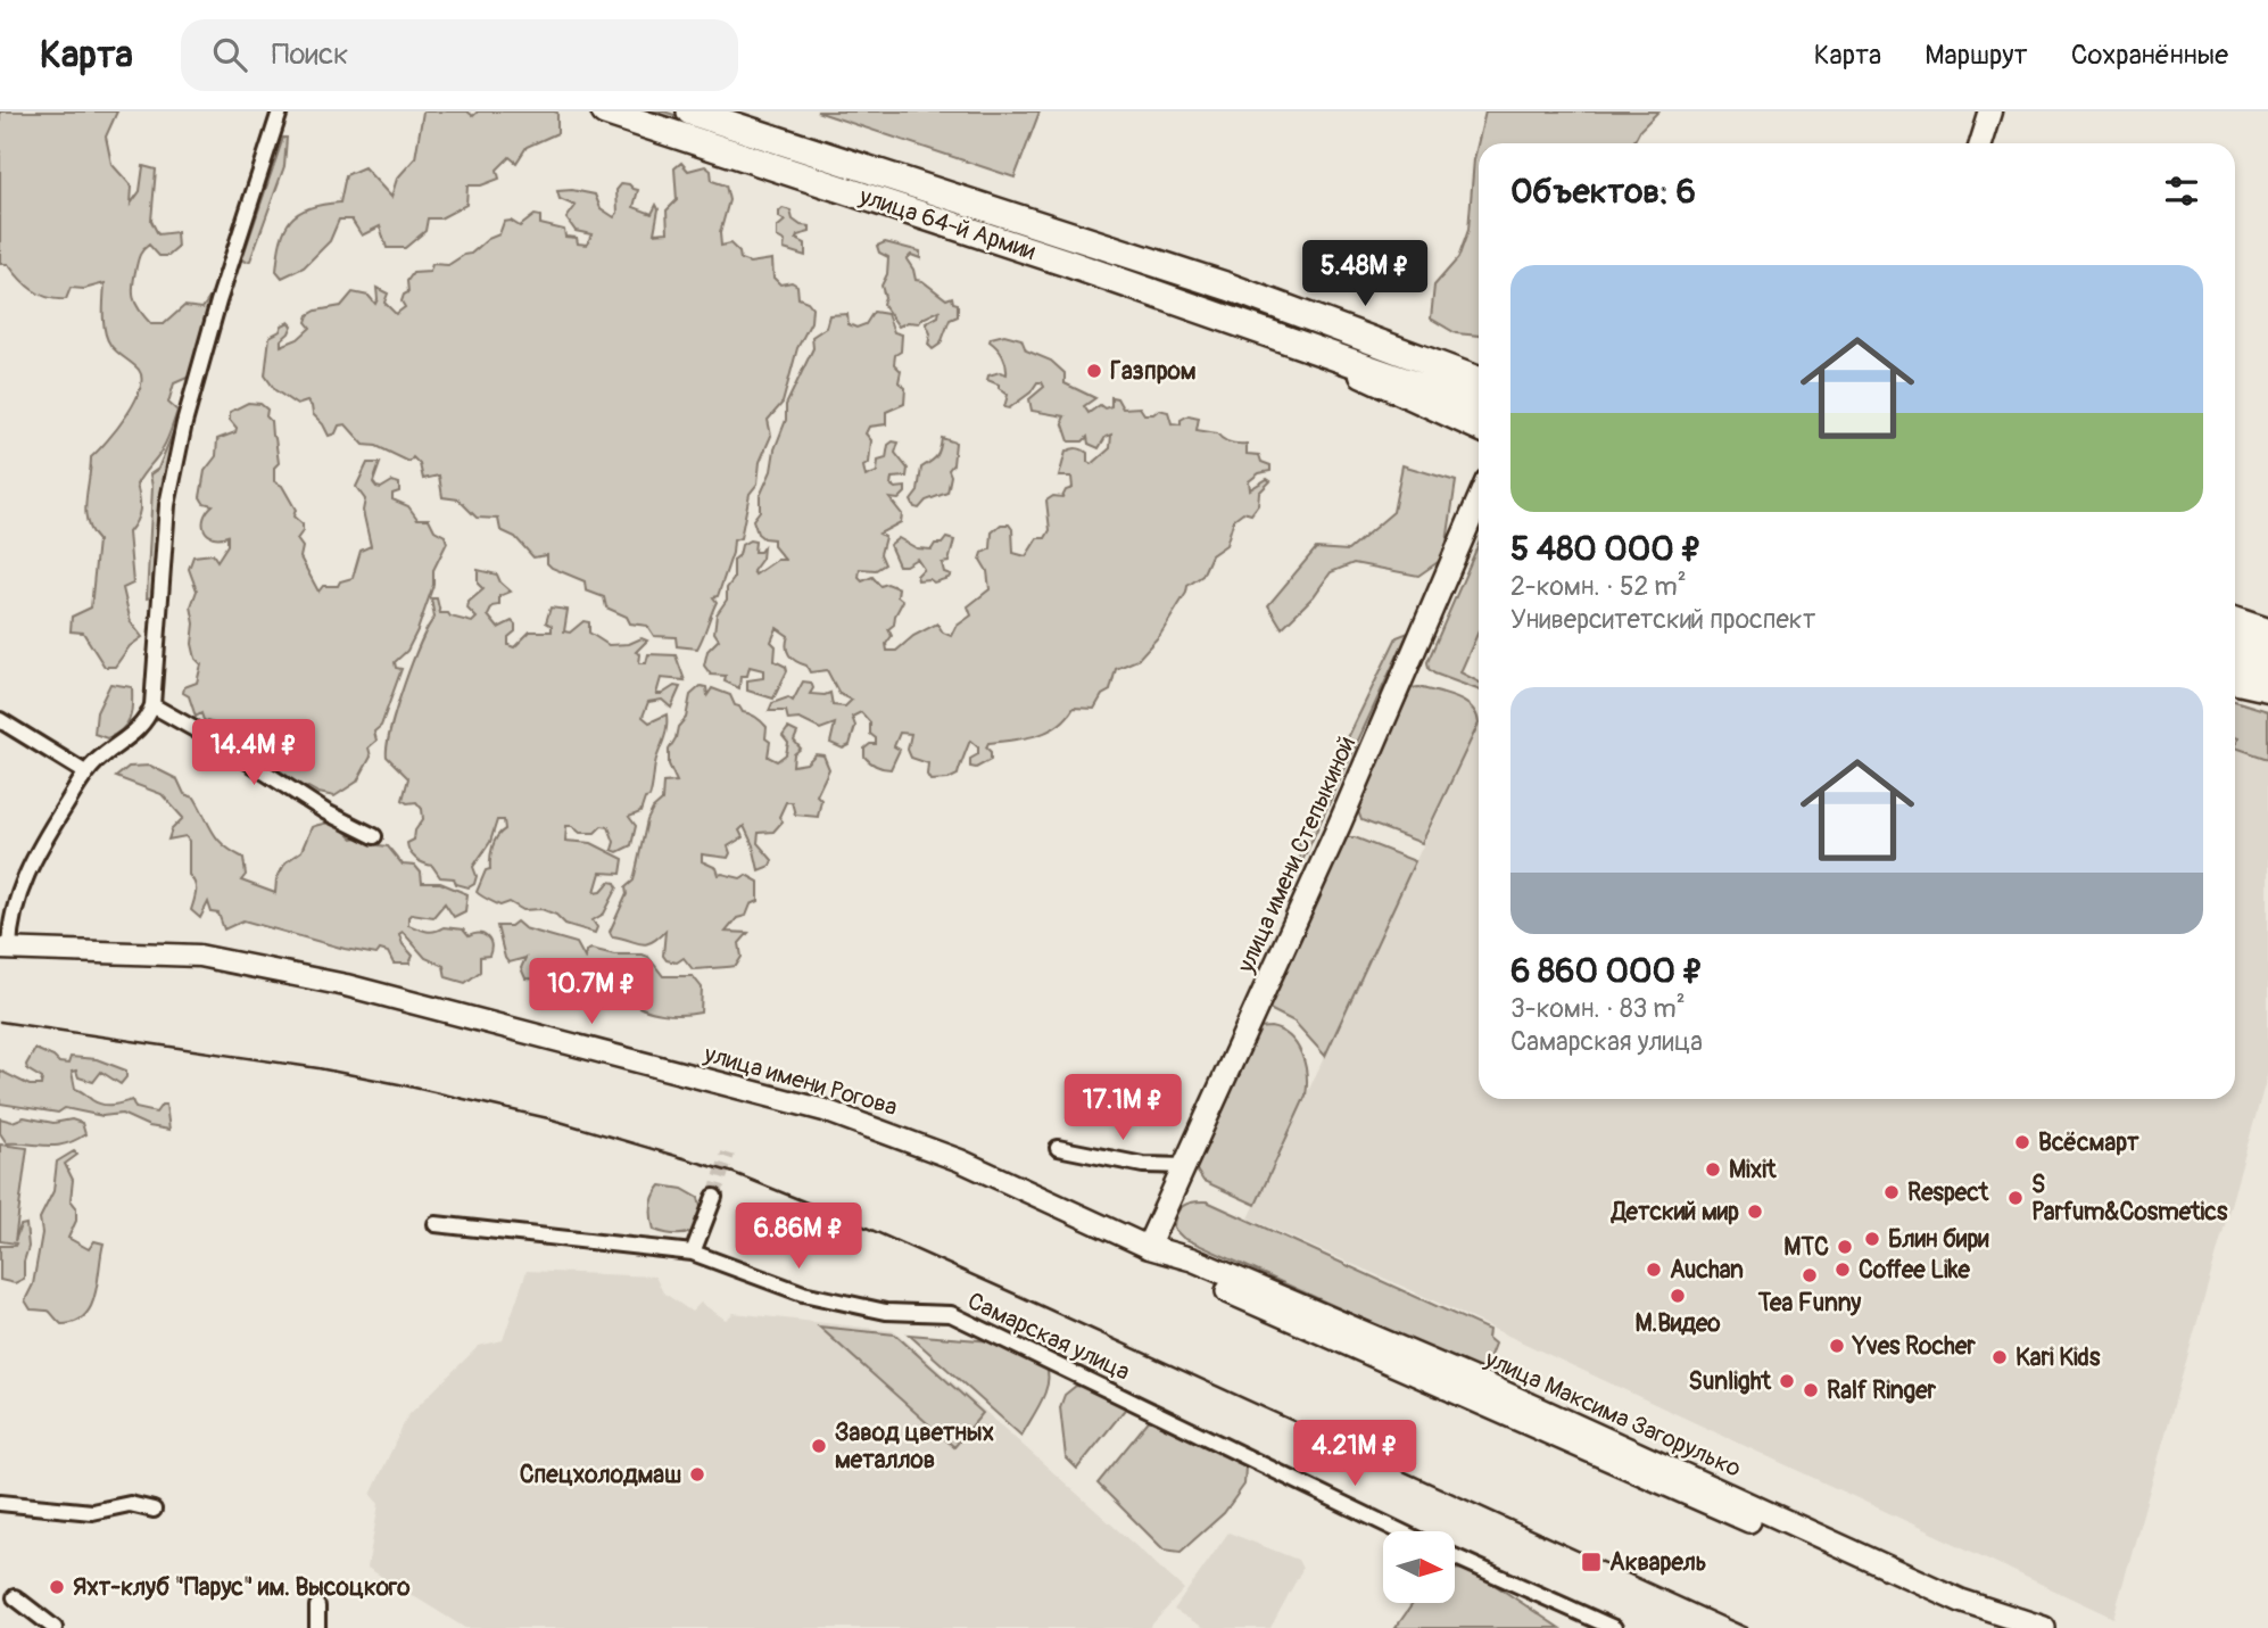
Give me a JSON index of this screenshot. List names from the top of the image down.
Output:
{
  "streets": {
    "highway": ["улица 64-й Армии"],
    "main road": ["улица имени Степыкиной", "улица имени Рогова", "улица Максима Загорулько"],
    "street": ["Самарская улица"]
  },
  "crossings": [
    ["улица имени Степыкиной", "улица имени Рогова"],
    ["улица имени Степыкиной", "улица Максима Загорулько"],
    ["улица имени Рогова", "улица Максима Загорулько"]
  ],
  "places": {
    "other": [
      "Газпром",
      "Всёсмарт",
      "Mixit",
      "Respect",
      "S Parfum&Cosmetics",
      "Детский мир",
      "Блин бири",
      "МТС",
      "Auchan",
      "Coffee Like",
      "Tea Funny",
      "М.Видео",
      "Yves Rocher",
      "Kari Kids",
      "Sunlight",
      "Ralf Ringer",
      "Завод цветных металлов",
      "Спецхолодмаш",
      "Яхт-клуб \"Парус\" им. Высоцкого"
    ],
    "transit": ["Акварель"]
  },
  "north": "right",
  "page": {
    "header": "Карта",
    "search": "Поиск",
    "nav": ["Карта", "Маршрут", "Сохранённые"],
    "heading": "Объектов: 6",
    "list": [
      {
        "name": "5 480 000 ₽",
        "note": "2-комн. · 52 m² · Университетский проспект"
      },
      {
        "name": "6 860 000 ₽",
        "note": "3-комн. · 83 m² · Самарская улица"
      }
    ],
    "price": [
      "5.48M ₽",
      "14.4M ₽",
      "10.7M ₽",
      "17.1M ₽",
      "6.86M ₽",
      "4.21M ₽"
    ]
  }
}
